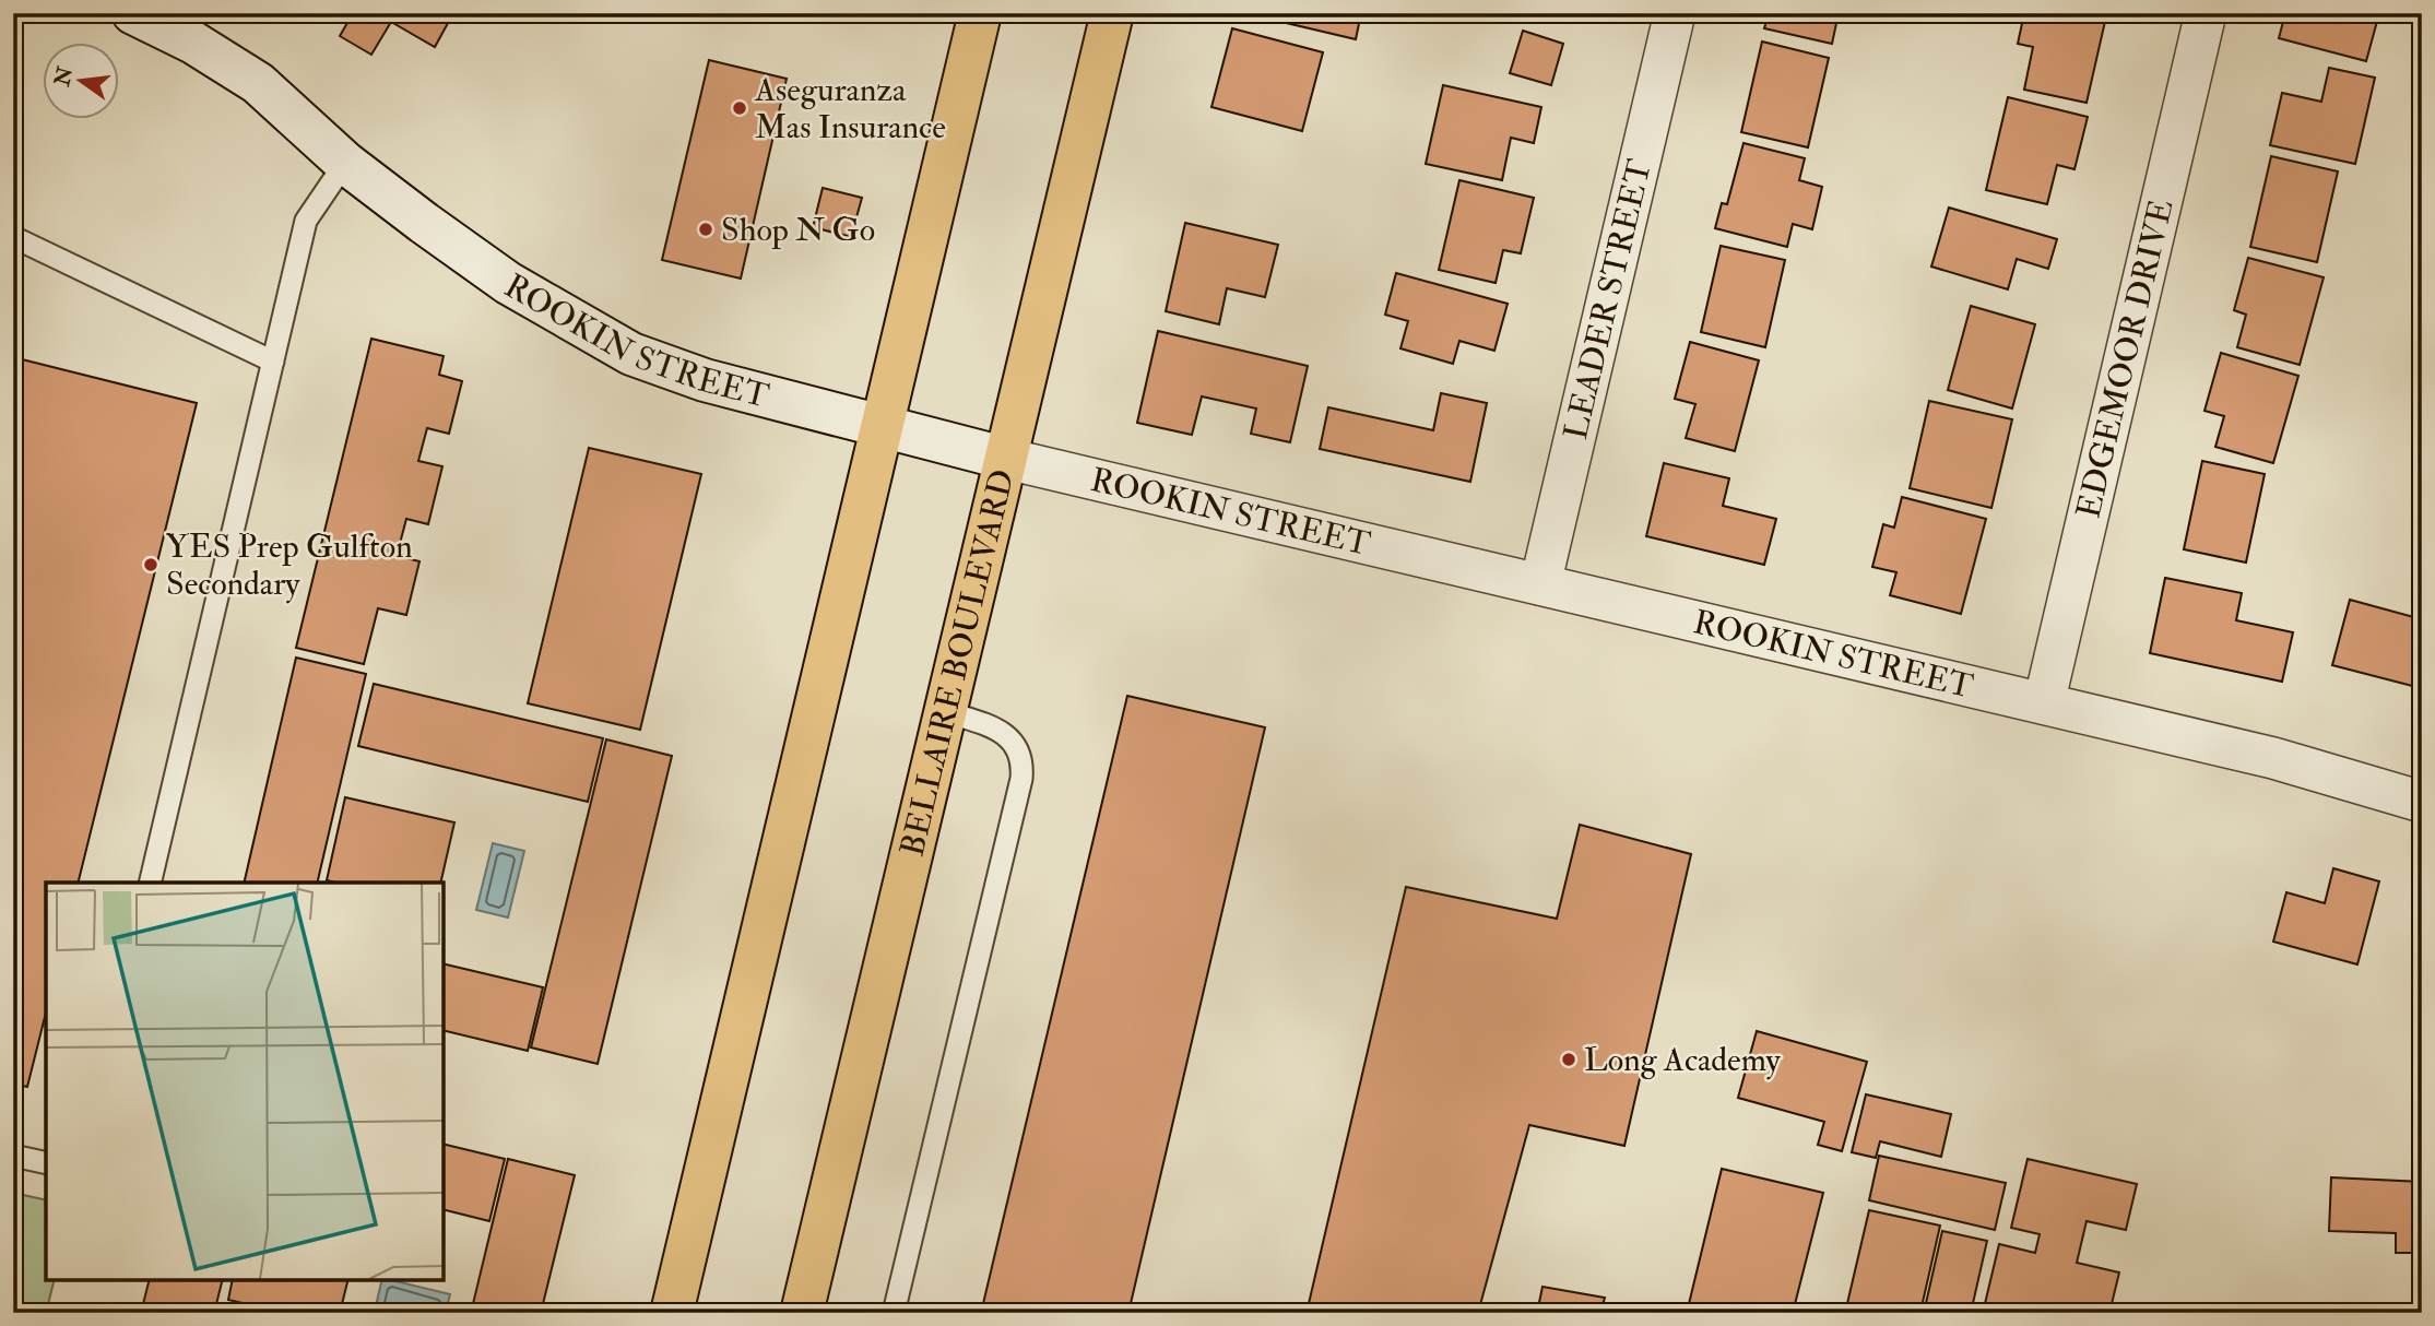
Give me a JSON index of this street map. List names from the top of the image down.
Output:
{
  "streets": {
    "main road": ["BELLAIRE BOULEVARD"],
    "street": ["LEADER STREET", "ROOKIN STREET", "EDGEMOOR DRIVE"]
  },
  "crossings": [
    ["LEADER STREET", "ROOKIN STREET"],
    ["ROOKIN STREET", "EDGEMOOR DRIVE"],
    ["ROOKIN STREET", "BELLAIRE BOULEVARD"]
  ],
  "places": [
    "Aseguranza Mas Insurance",
    "Shop N Go",
    "YES Prep Gulfton Secondary",
    "Long Academy"
  ],
  "north": "left"
}
